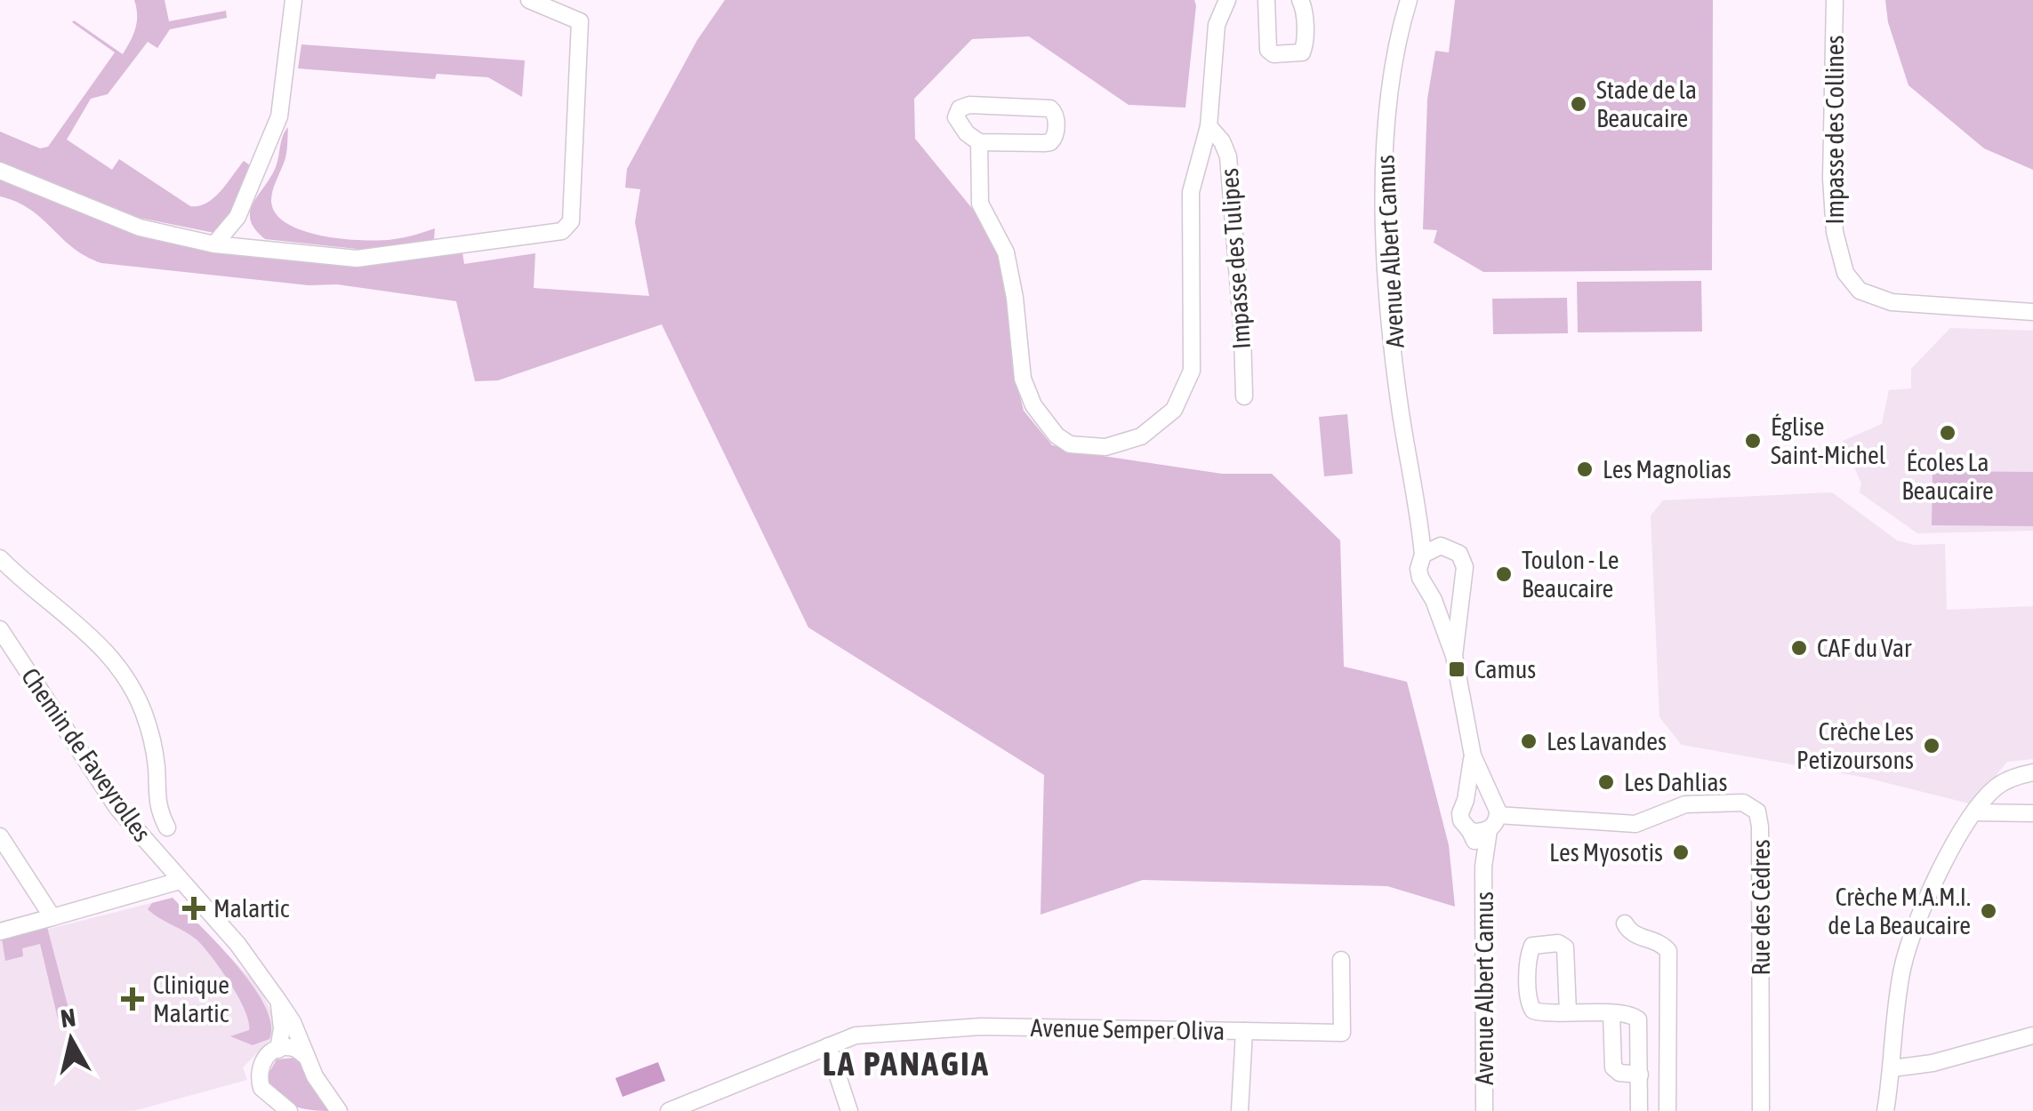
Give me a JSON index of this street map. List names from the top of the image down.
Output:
{
  "streets": {
    "street": [
      "Impasse des Collines",
      "Avenue Albert Camus",
      "Impasse des Tulipes",
      "Chemin de Faveyrolles",
      "Rue des Cèdres",
      "Avenue Semper Oliva"
    ]
  },
  "crossings": [
    ["Avenue Albert Camus", "Rue des Cèdres"]
  ],
  "districts": ["LA PANAGIA"],
  "places": {
    "other": [
      "Stade de la Beaucaire",
      "Écoles La Beaucaire",
      "Église Saint-Michel",
      "Les Magnolias",
      "Toulon - Le Beaucaire",
      "CAF du Var",
      "Les Lavandes",
      "Crèche Les Petizoursons",
      "Les Dahlias",
      "Les Myosotis",
      "Crèche M.A.M.I. de La Beaucaire"
    ],
    "transit": ["Camus"],
    "health": ["Malartic", "Clinique Malartic"]
  },
  "north": "top"
}
